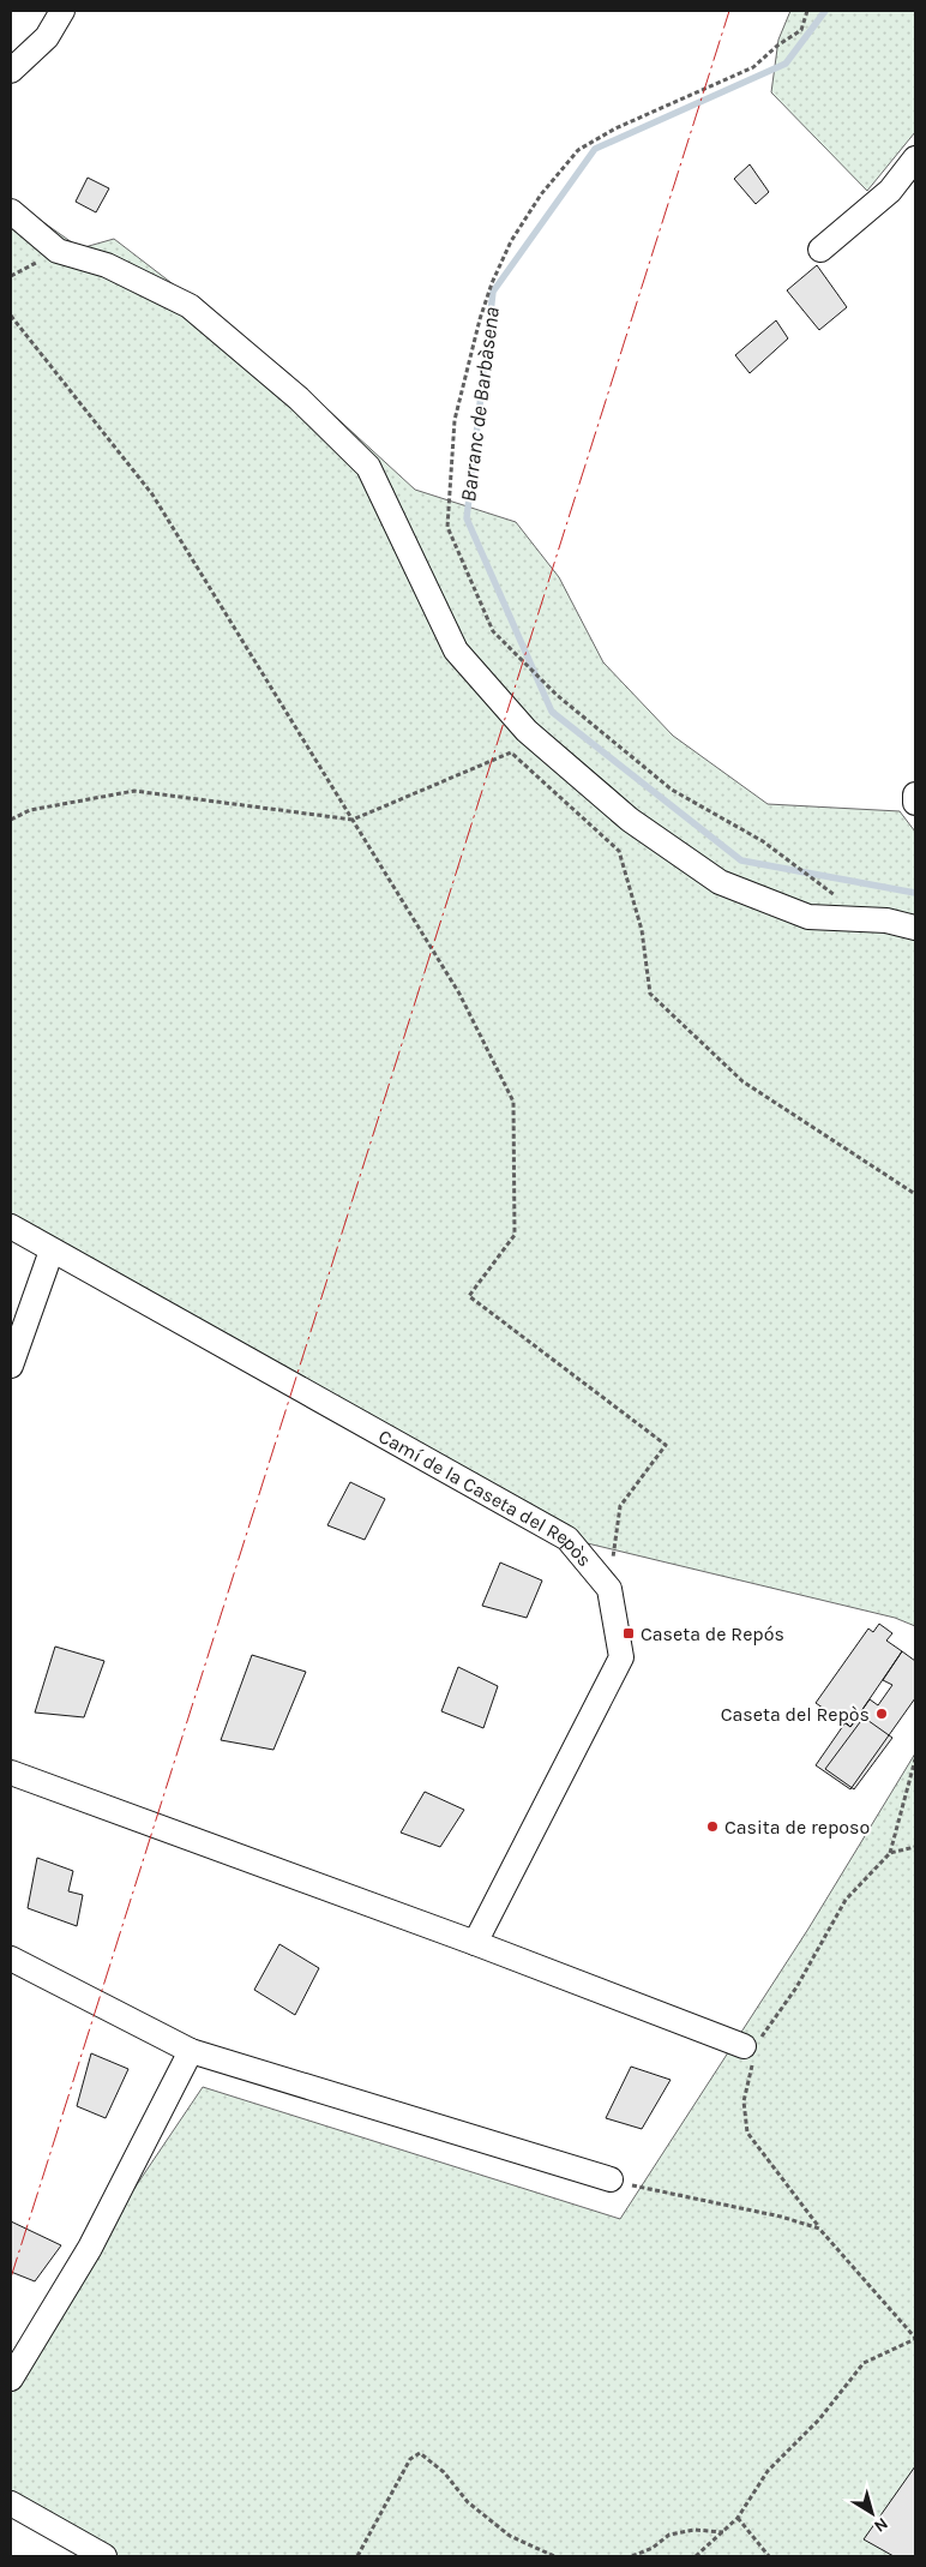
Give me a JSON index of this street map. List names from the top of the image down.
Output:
{
  "streets": {
    "street": ["Camí de la Caseta del Repòs"]
  },
  "water": ["Barranc de Barbàsena"],
  "places": {
    "transit": ["Caseta de Repós"],
    "other": ["Caseta del Repòs", "Casita de reposo"]
  },
  "north": "bottom right"
}
